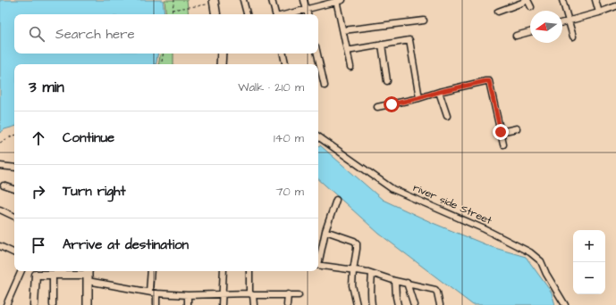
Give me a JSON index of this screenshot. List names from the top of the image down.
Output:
{
  "streets": {
    "street": ["river side Street"]
  },
  "north": "left",
  "page": {
    "search": "Search here",
    "heading": ["3 min", "Walk · 210 m"],
    "list": [
      ["Continue", "140 m"],
      ["Turn right", "70 m"],
      "Arrive at destination"
    ],
    "map_buttons": ["+", "−"]
  }
}
